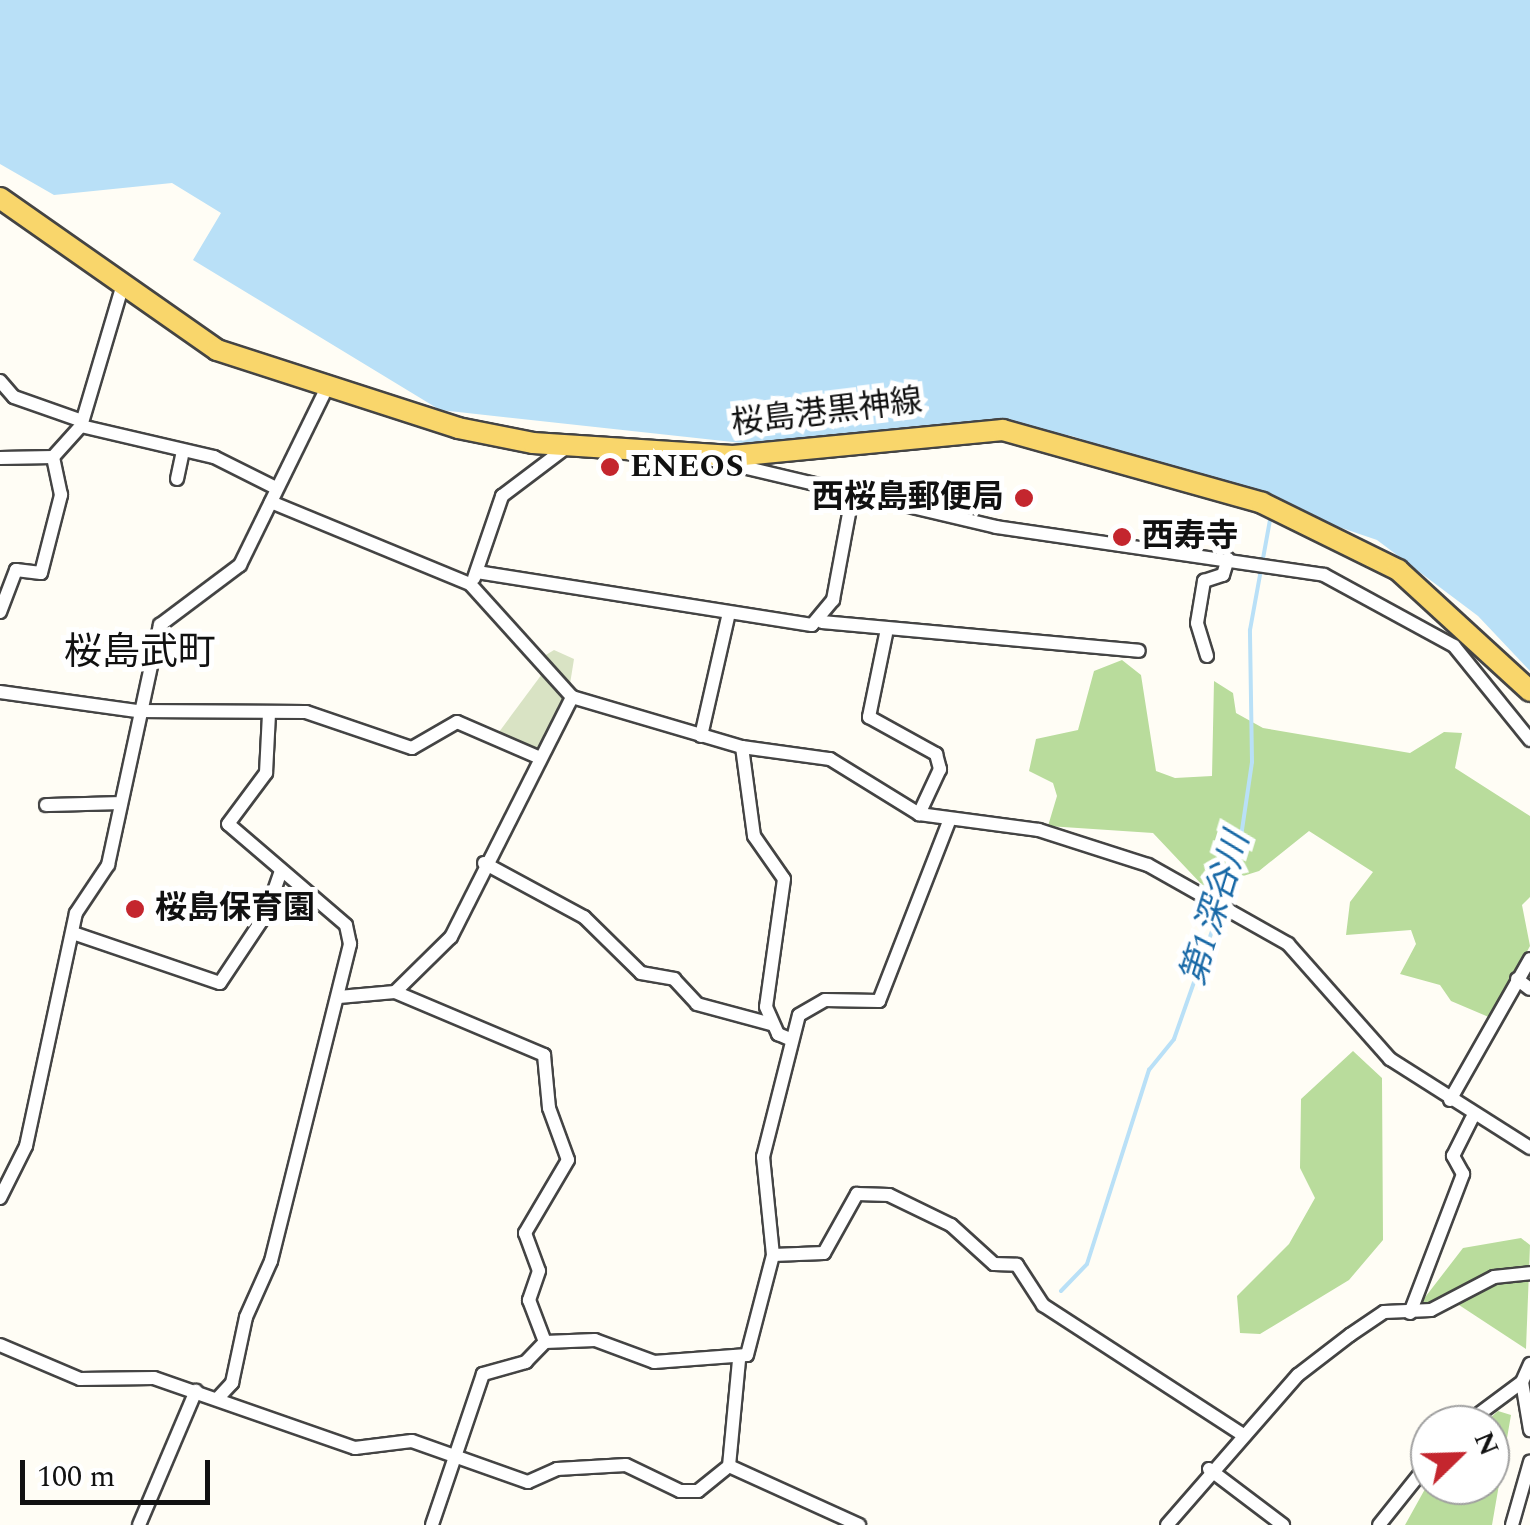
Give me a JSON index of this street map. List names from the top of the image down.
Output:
{
  "streets": {
    "main road": ["桜島港黒神線"]
  },
  "districts": ["桜島武町"],
  "water": ["第1深谷川"],
  "places": [
    "ENEOS",
    "西桜島郵便局",
    "西寿寺",
    "桜島保育園"
  ],
  "scale_bar": "100 m",
  "north": "top right"
}
